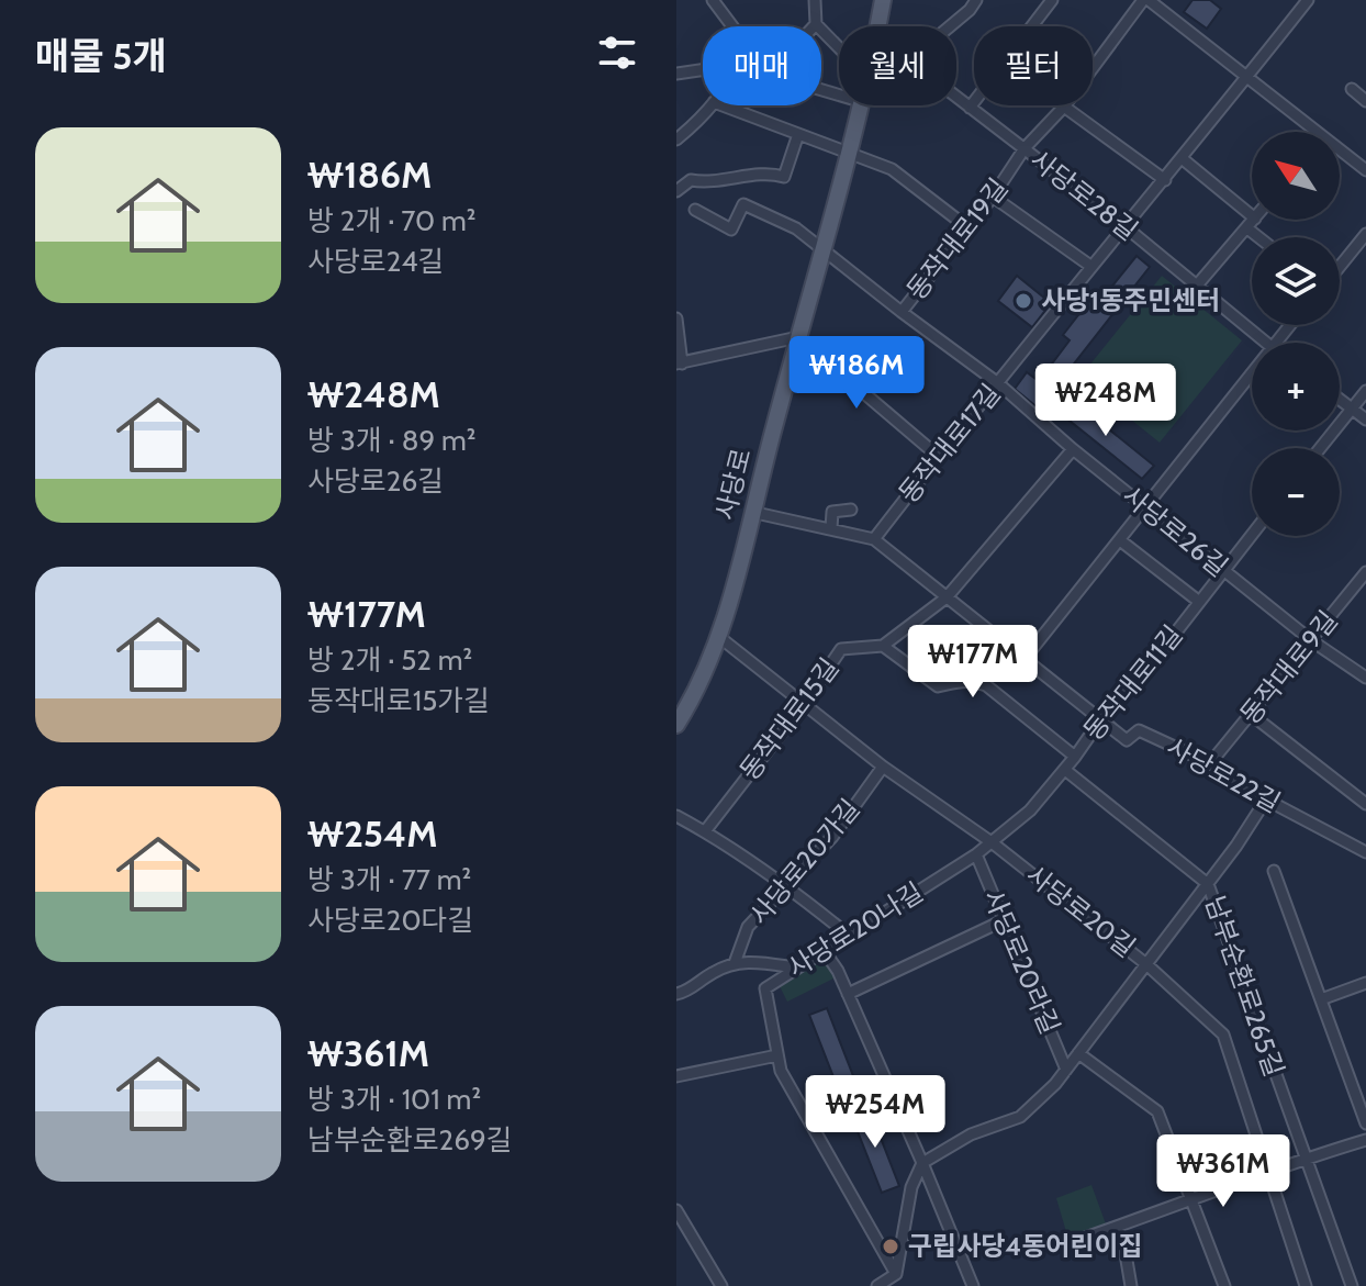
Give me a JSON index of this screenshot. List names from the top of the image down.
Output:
{
  "streets": {
    "main road": ["사당로"],
    "street": [
      "사당로28길",
      "동작대로19길",
      "동작대로17길",
      "사당로26길",
      "동작대로9길",
      "동작대로11길",
      "동작대로15길",
      "사당로22길",
      "사당로20가길",
      "사당로20길",
      "사당로20나길",
      "사당로20라길",
      "남부순환로265길"
    ]
  },
  "crossings": [
    ["사당로28길", "동작대로19길"],
    ["사당로28길", "동작대로17길"],
    ["동작대로19길", "사당로26길"],
    ["동작대로17길", "사당로26길"],
    ["동작대로17길", "사당로22길"],
    ["사당로", "사당로26길"],
    ["사당로", "사당로22길"],
    ["사당로", "사당로20길"],
    ["사당로26길", "동작대로9길"],
    ["사당로26길", "동작대로11길"],
    ["동작대로9길", "사당로22길"],
    ["동작대로11길", "사당로22길"],
    ["동작대로11길", "사당로20길"],
    ["동작대로11길", "사당로20나길"],
    ["동작대로15길", "사당로20길"],
    ["사당로20가길", "사당로20길"],
    ["사당로20가길", "사당로20나길"],
    ["사당로20길", "사당로20나길"],
    ["사당로20나길", "사당로20라길"]
  ],
  "places": ["사당1동주민센터", "구립사당4동어린이집"],
  "north": "top left",
  "page": {
    "heading": "매물 5개",
    "chip": ["매매", "월세", "필터"],
    "list": [
      {
        "name": "₩186M",
        "note": "방 2개 · 70 m² · 사당로24길"
      },
      {
        "name": "₩248M",
        "note": "방 3개 · 89 m² · 사당로26길"
      },
      {
        "name": "₩177M",
        "note": "방 2개 · 52 m² · 동작대로15가길"
      },
      {
        "name": "₩254M",
        "note": "방 3개 · 77 m² · 사당로20다길"
      },
      {
        "name": "₩361M",
        "note": "방 3개 · 101 m² · 남부순환로269길"
      }
    ],
    "map_buttons": ["+", "−"],
    "price": [
      "₩186M",
      "₩248M",
      "₩177M",
      "₩254M",
      "₩361M"
    ]
  }
}
